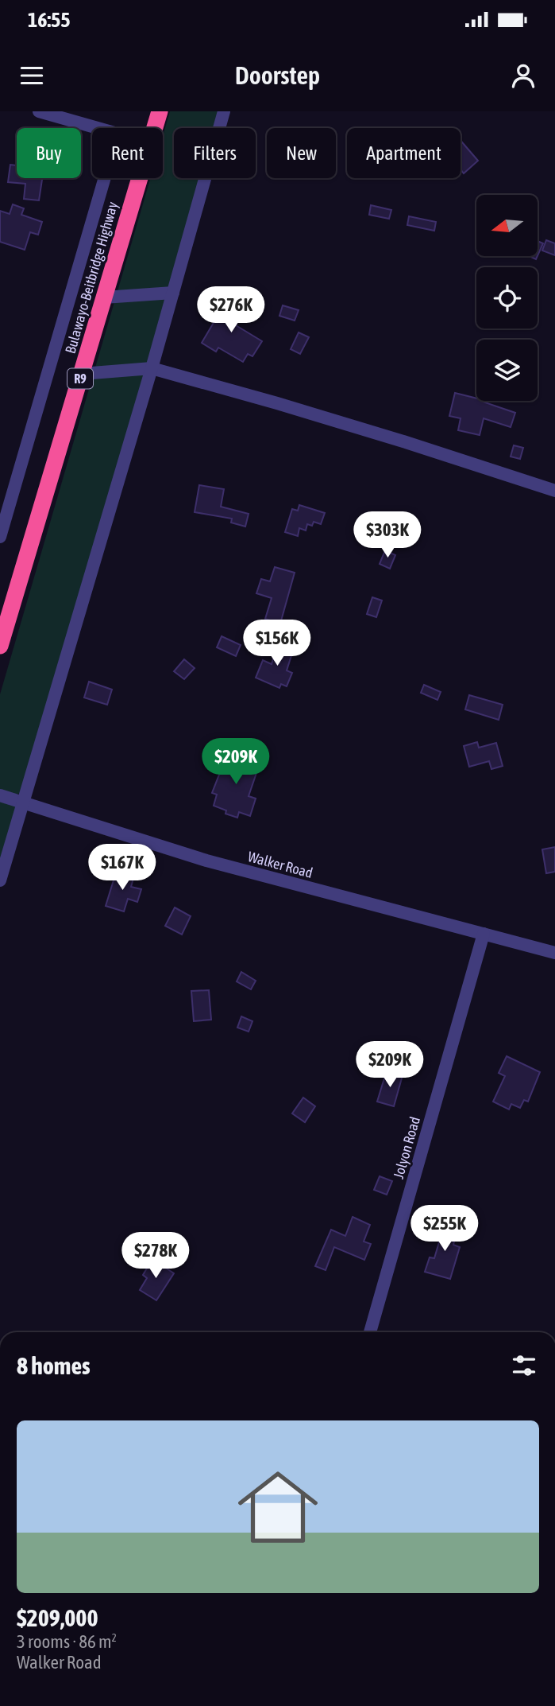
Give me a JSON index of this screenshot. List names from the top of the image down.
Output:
{
  "streets": {
    "highway": ["Bulawayo-Beitbridge Highway", "R9"],
    "street": ["Walker Road", "Jolyon Road"]
  },
  "crossings": [
    ["Walker Road", "Jolyon Road"]
  ],
  "north": "left",
  "page": {
    "status": "16:55",
    "header": "Doorstep",
    "chip": [
      "Buy",
      "Rent",
      "Filters",
      "New",
      "Apartment"
    ],
    "price": [
      "$276K",
      "$303K",
      "$156K",
      "$209K",
      "$167K",
      "$209K",
      "$255K",
      "$278K"
    ],
    "heading": "8 homes",
    "list": [
      {
        "name": "$209,000",
        "note": "3 rooms · 86 m² · Walker Road"
      }
    ]
  }
}
